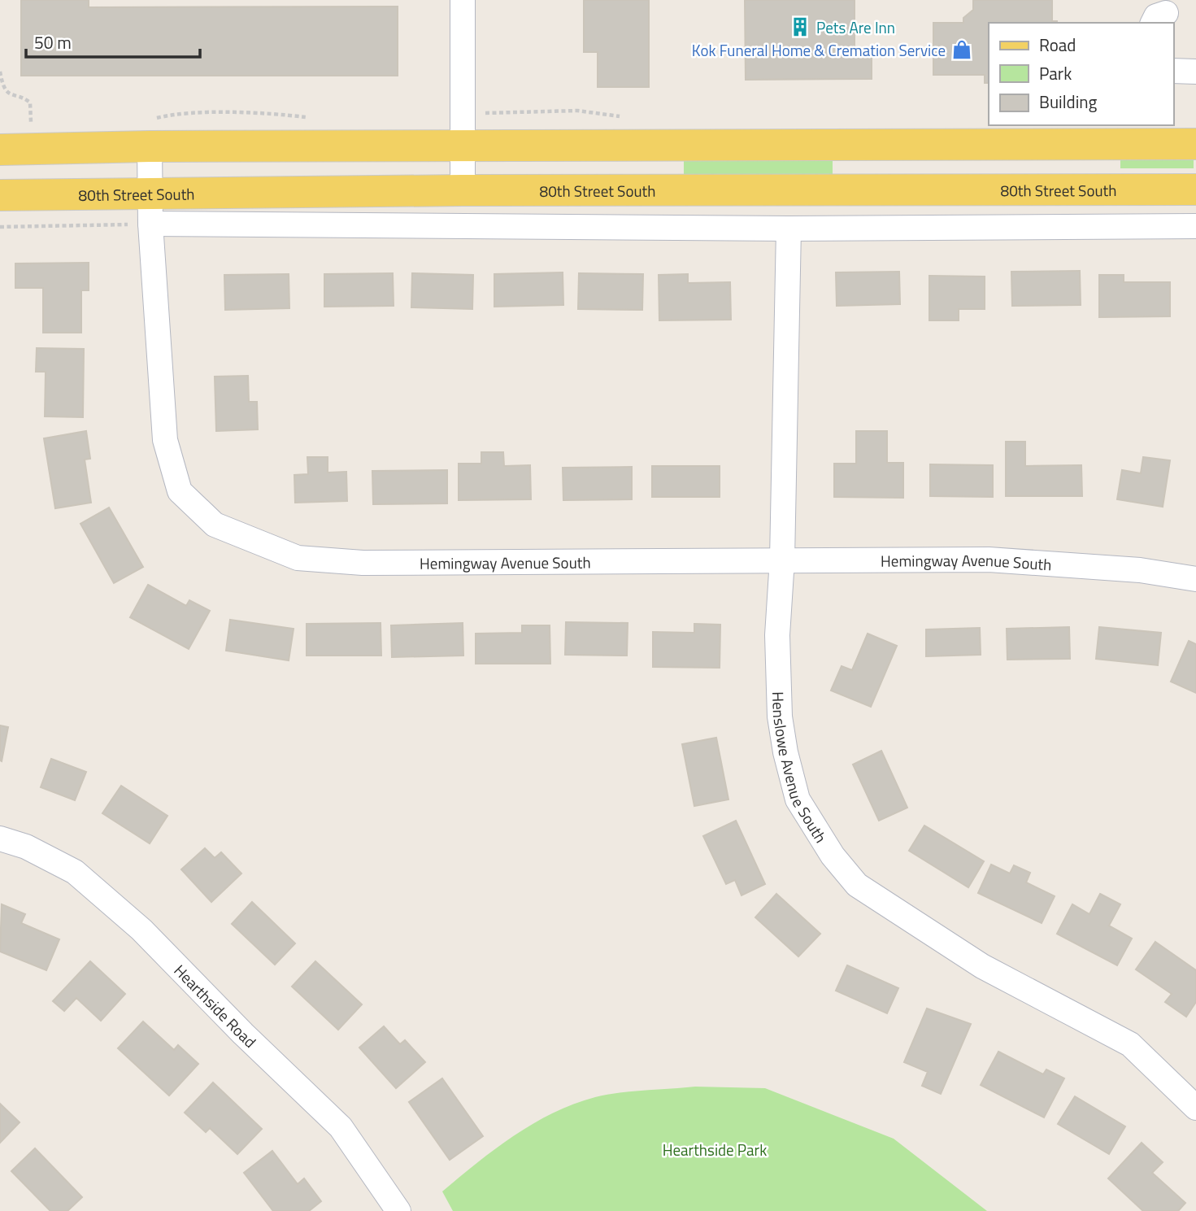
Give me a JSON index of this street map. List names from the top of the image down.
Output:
{
  "streets": {
    "main road": ["80th Street South"],
    "street": ["Hemingway Avenue South", "Henslowe Avenue South", "Hearthside Road"]
  },
  "crossings": [
    ["80th Street South", "Hemingway Avenue South"],
    ["80th Street South", "Henslowe Avenue South"],
    ["Hemingway Avenue South", "Henslowe Avenue South"]
  ],
  "parks": ["Hearthside Park"],
  "places": {
    "building": ["Pets Are Inn"],
    "shop": ["Kok Funeral Home & Cremation Service"]
  },
  "legend": ["Road", "Park", "Building"],
  "scale_bar": "50 m"
}
